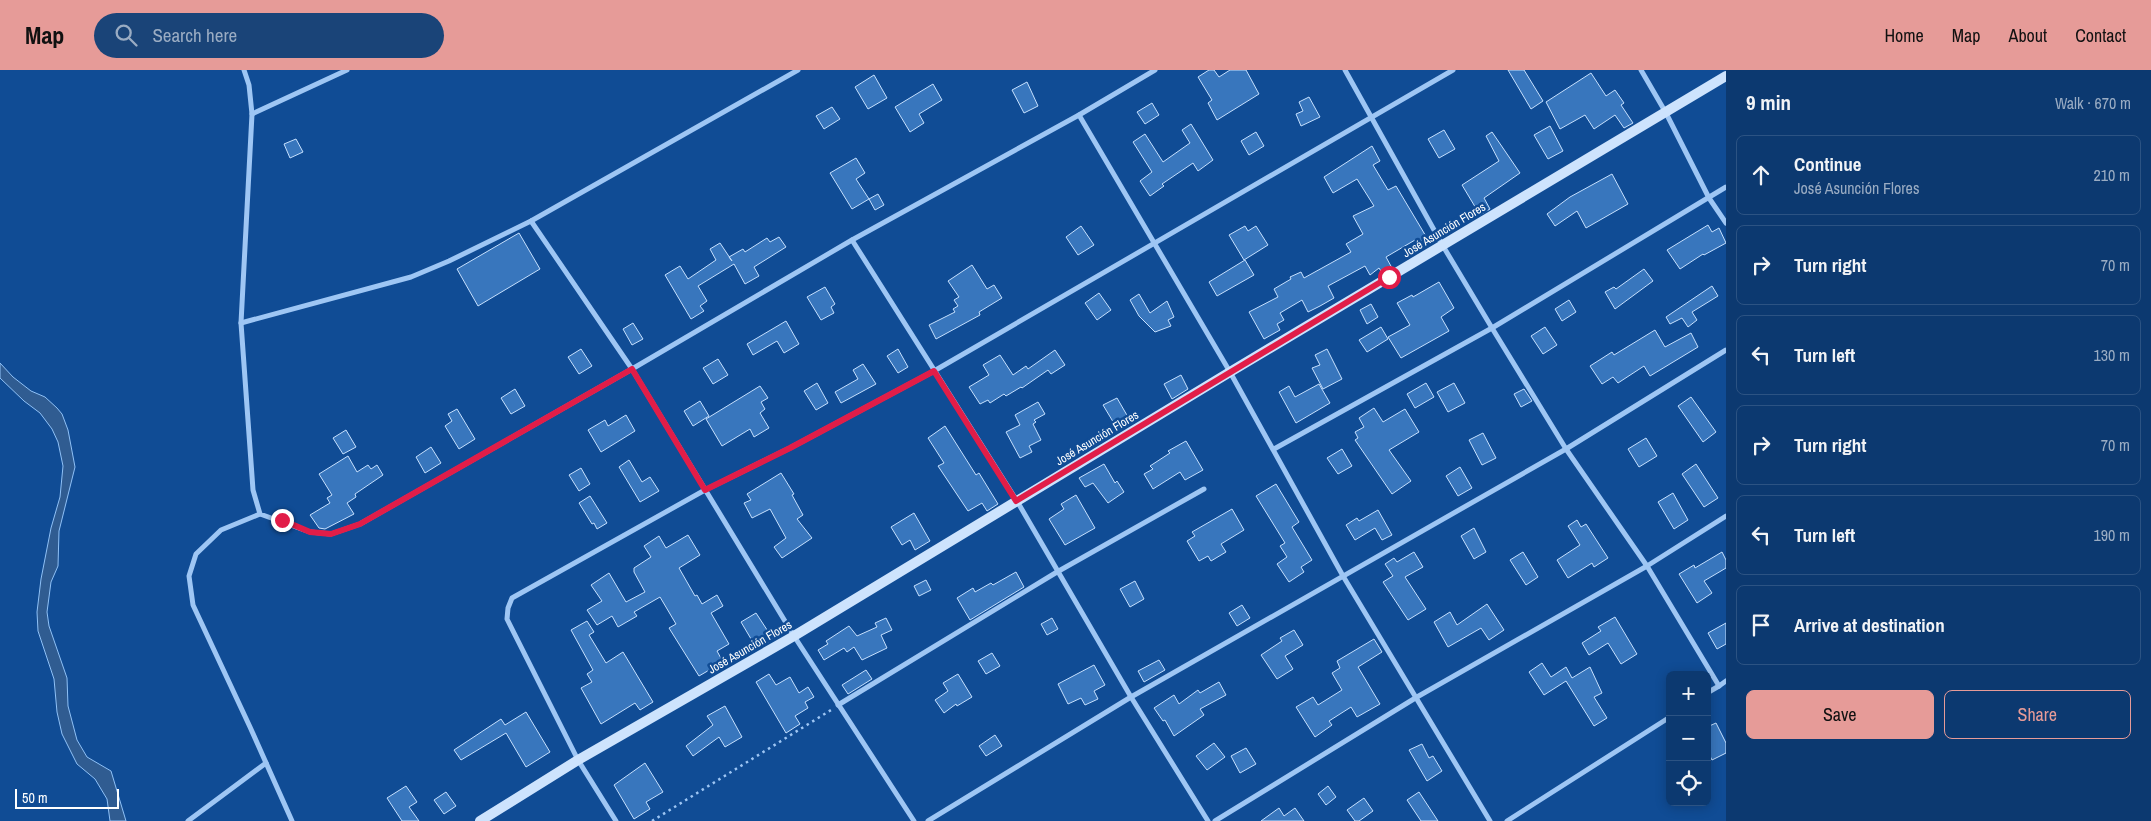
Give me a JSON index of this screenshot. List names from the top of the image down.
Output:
{
  "streets": {
    "street": ["José Asunción Flores"]
  },
  "scale_bar": "50 m",
  "page": {
    "header": "Map",
    "search": "Search here",
    "nav": [
      "Home",
      "Map",
      "About",
      "Contact"
    ],
    "heading": ["9 min", "Walk · 670 m"],
    "list": [
      ["Continue", "José Asunción Flores", "210 m"],
      ["Turn right", "70 m"],
      ["Turn left", "130 m"],
      ["Turn right", "70 m"],
      ["Turn left", "190 m"],
      "Arrive at destination"
    ],
    "map_buttons": ["+", "−"],
    "buttons": ["Save", "Share"],
    "scale": "50 m"
  }
}
